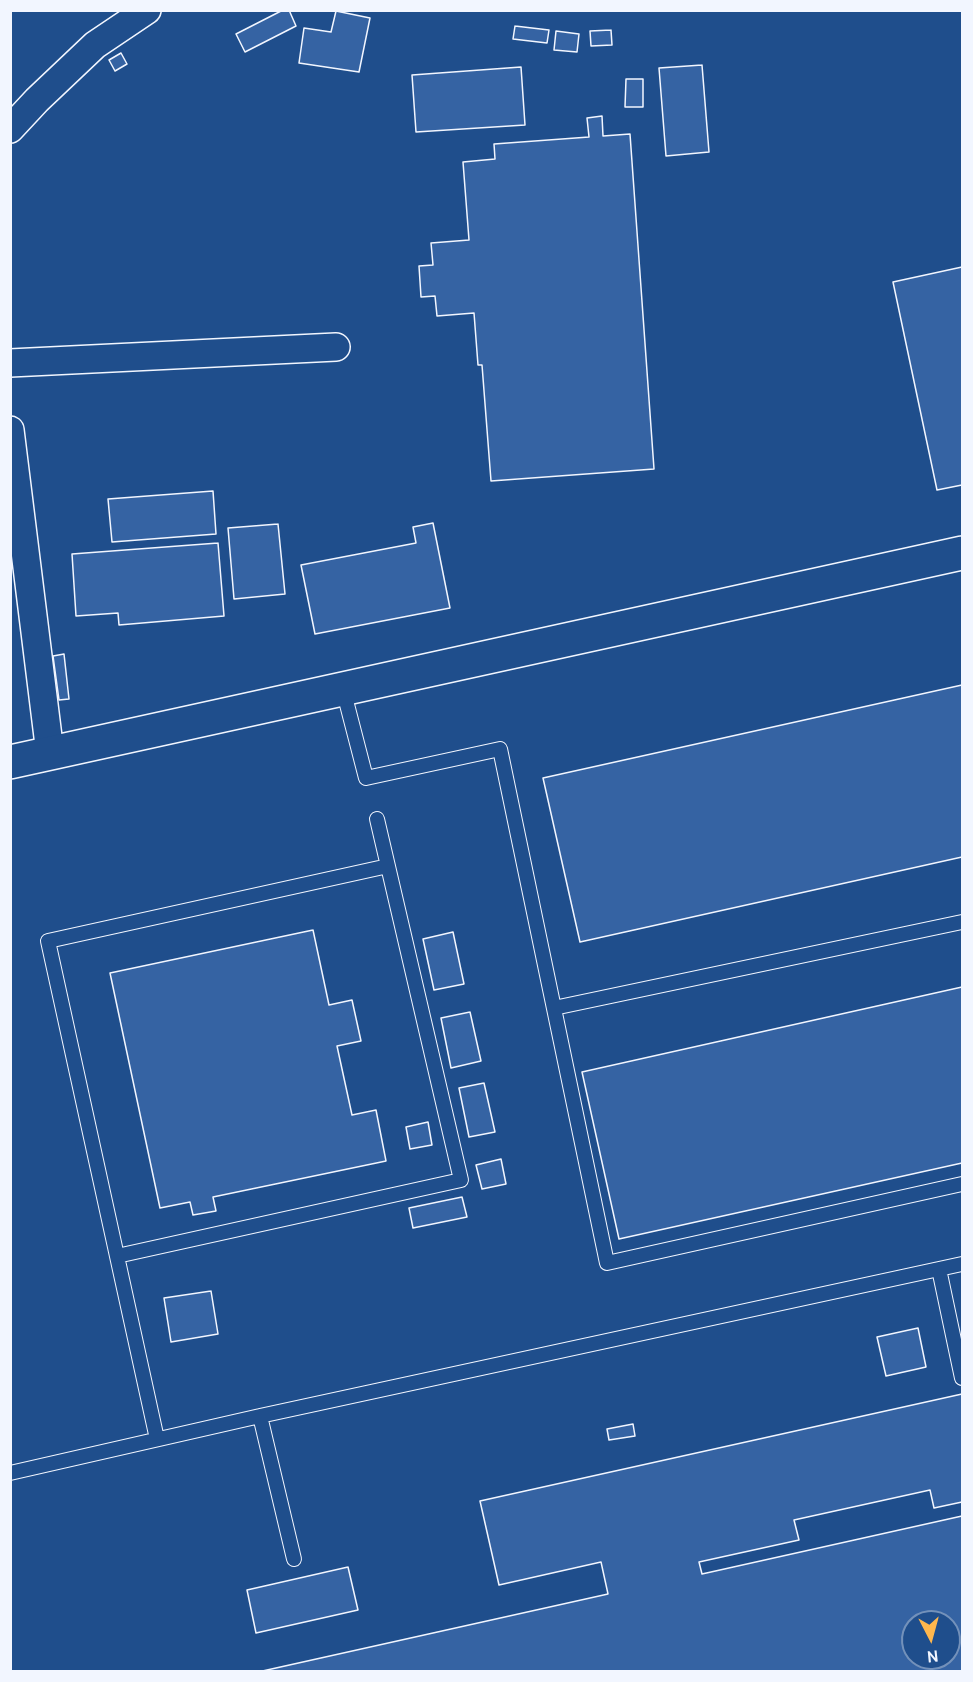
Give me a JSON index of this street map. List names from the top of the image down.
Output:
{
  "north": "bottom"
}
